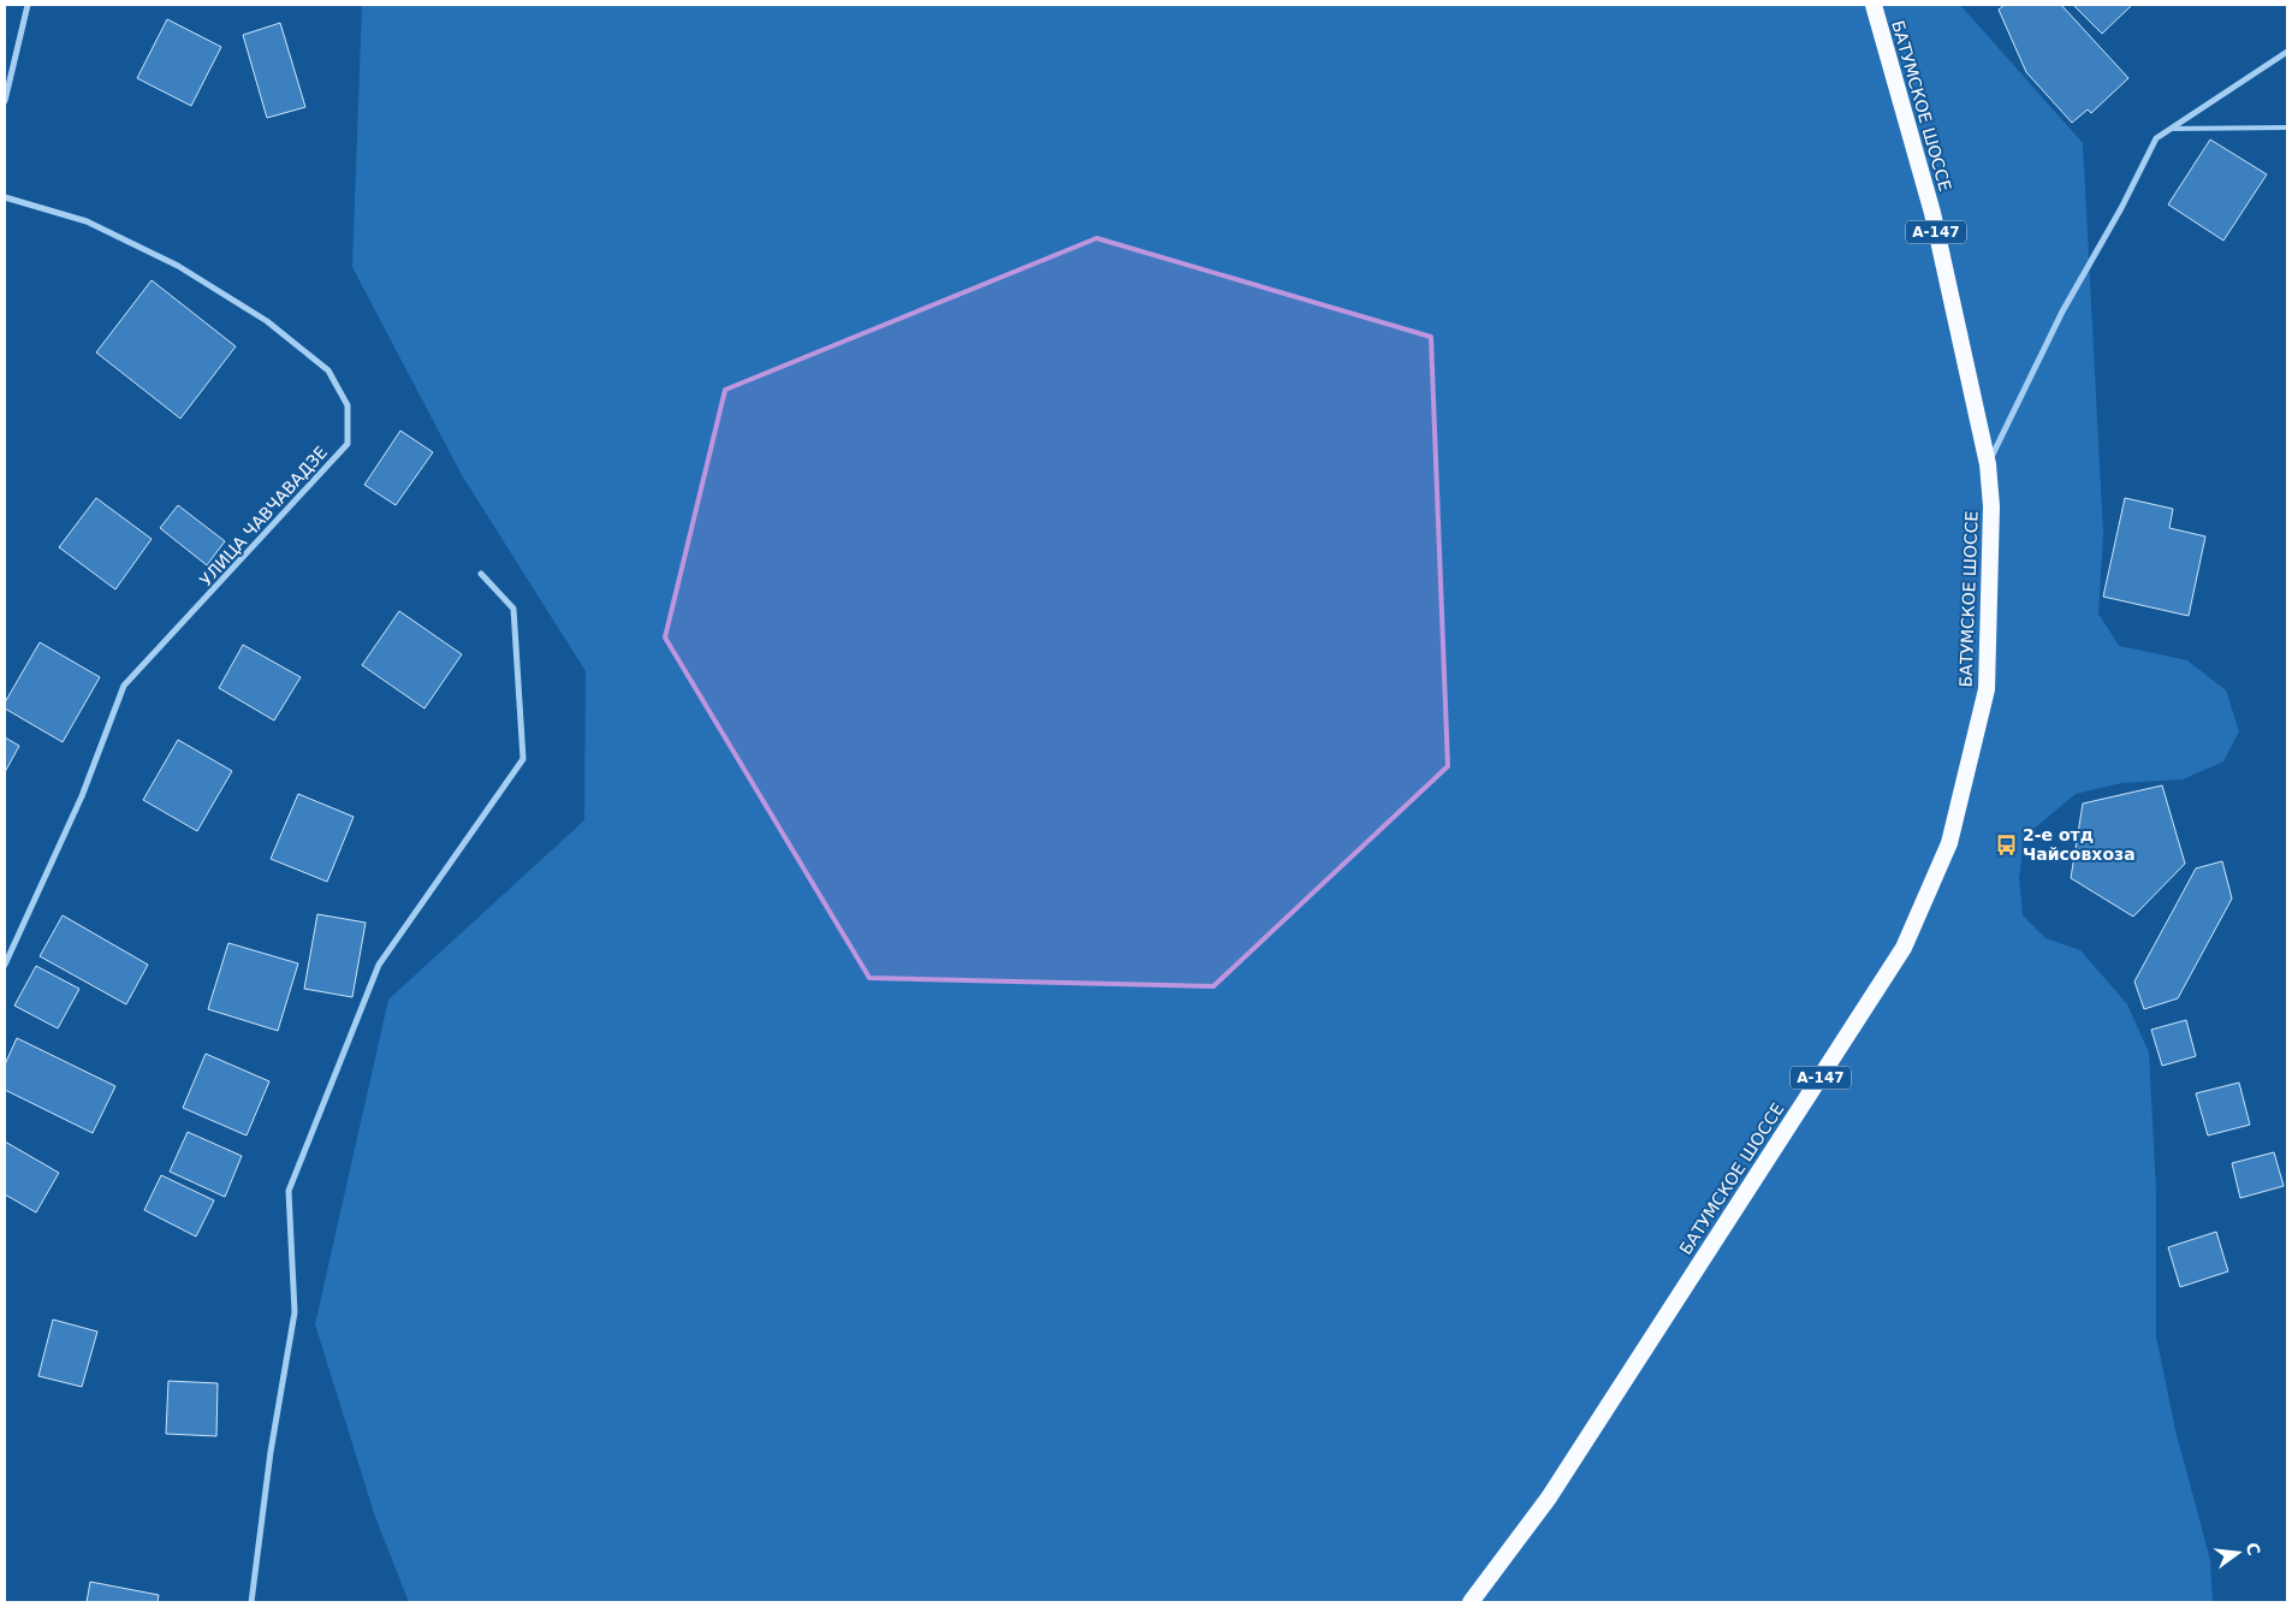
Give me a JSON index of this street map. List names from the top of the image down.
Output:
{
  "streets": {
    "highway": ["БАТУМСКОЕ ШОССЕ", "А-147"],
    "street": ["УЛИЦА ЧАВЧАВАДЗЕ"]
  },
  "places": {
    "bus stop": ["2-е отд Чайсовхоза"]
  },
  "north": "right"
}
